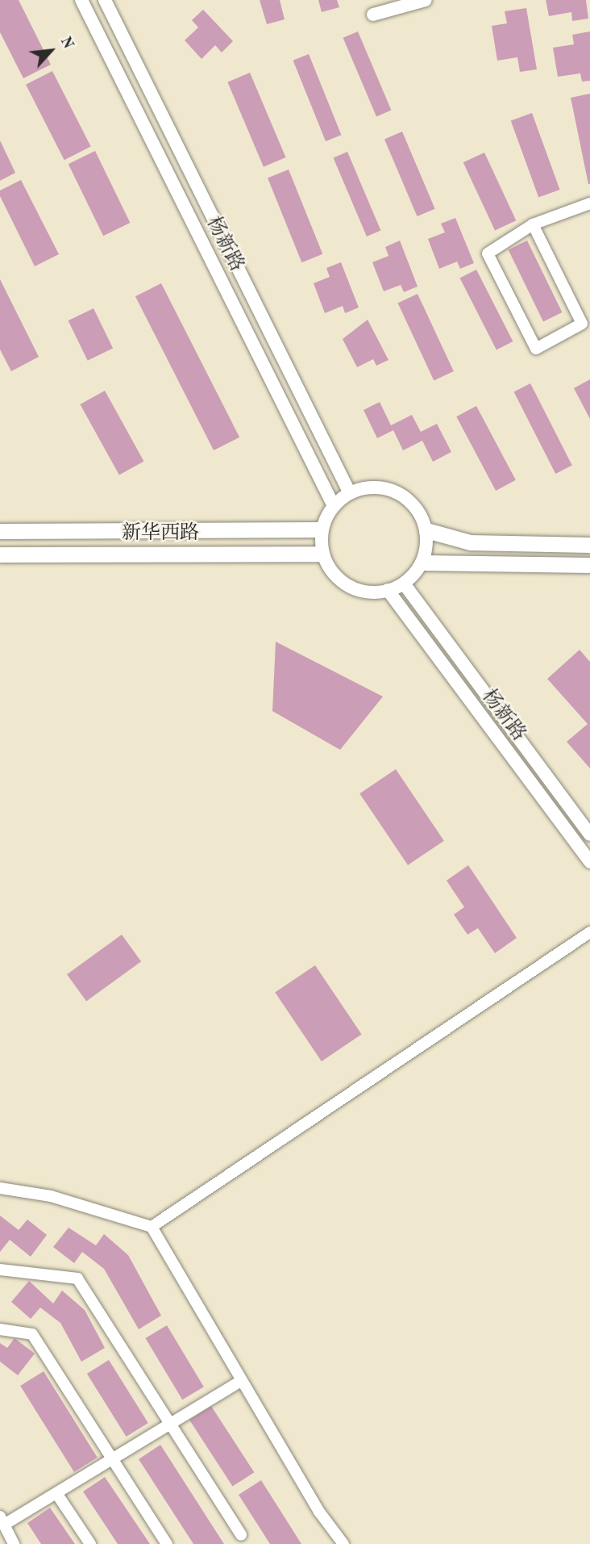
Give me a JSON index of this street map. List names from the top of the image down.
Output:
{
  "streets": {
    "main road": ["新华西路"],
    "street": ["杨新路"]
  },
  "crossings": [
    ["杨新路", "新华西路"]
  ],
  "north": "top right"
}
